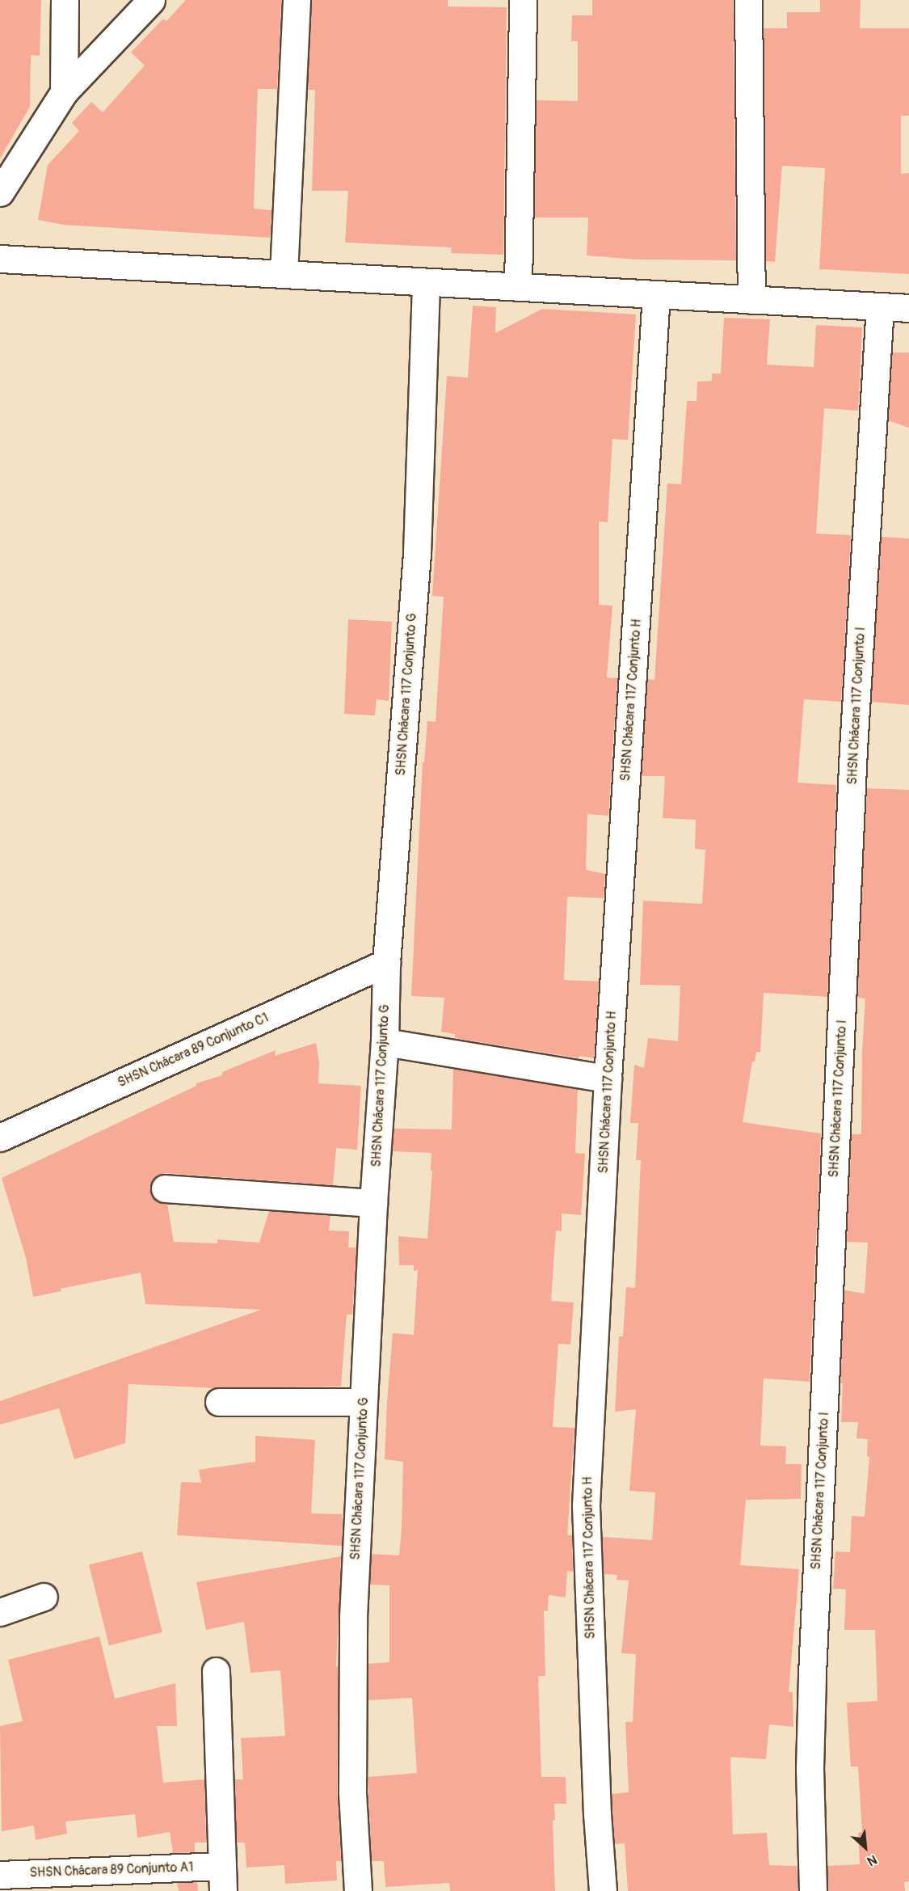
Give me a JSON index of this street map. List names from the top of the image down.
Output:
{
  "streets": {
    "street": [
      "SHSN Chácara 117 Conjunto G",
      "SHSN Chácara 117 Conjunto H",
      "SHSN Chácara 117 Conjunto I",
      "SHSN Chácara 89 Conjunto C1",
      "SHSN Chácara 89 Conjunto A1"
    ]
  },
  "crossings": [
    ["SHSN Chácara 117 Conjunto G", "SHSN Chácara 89 Conjunto C1"]
  ],
  "north": "bottom right"
}
